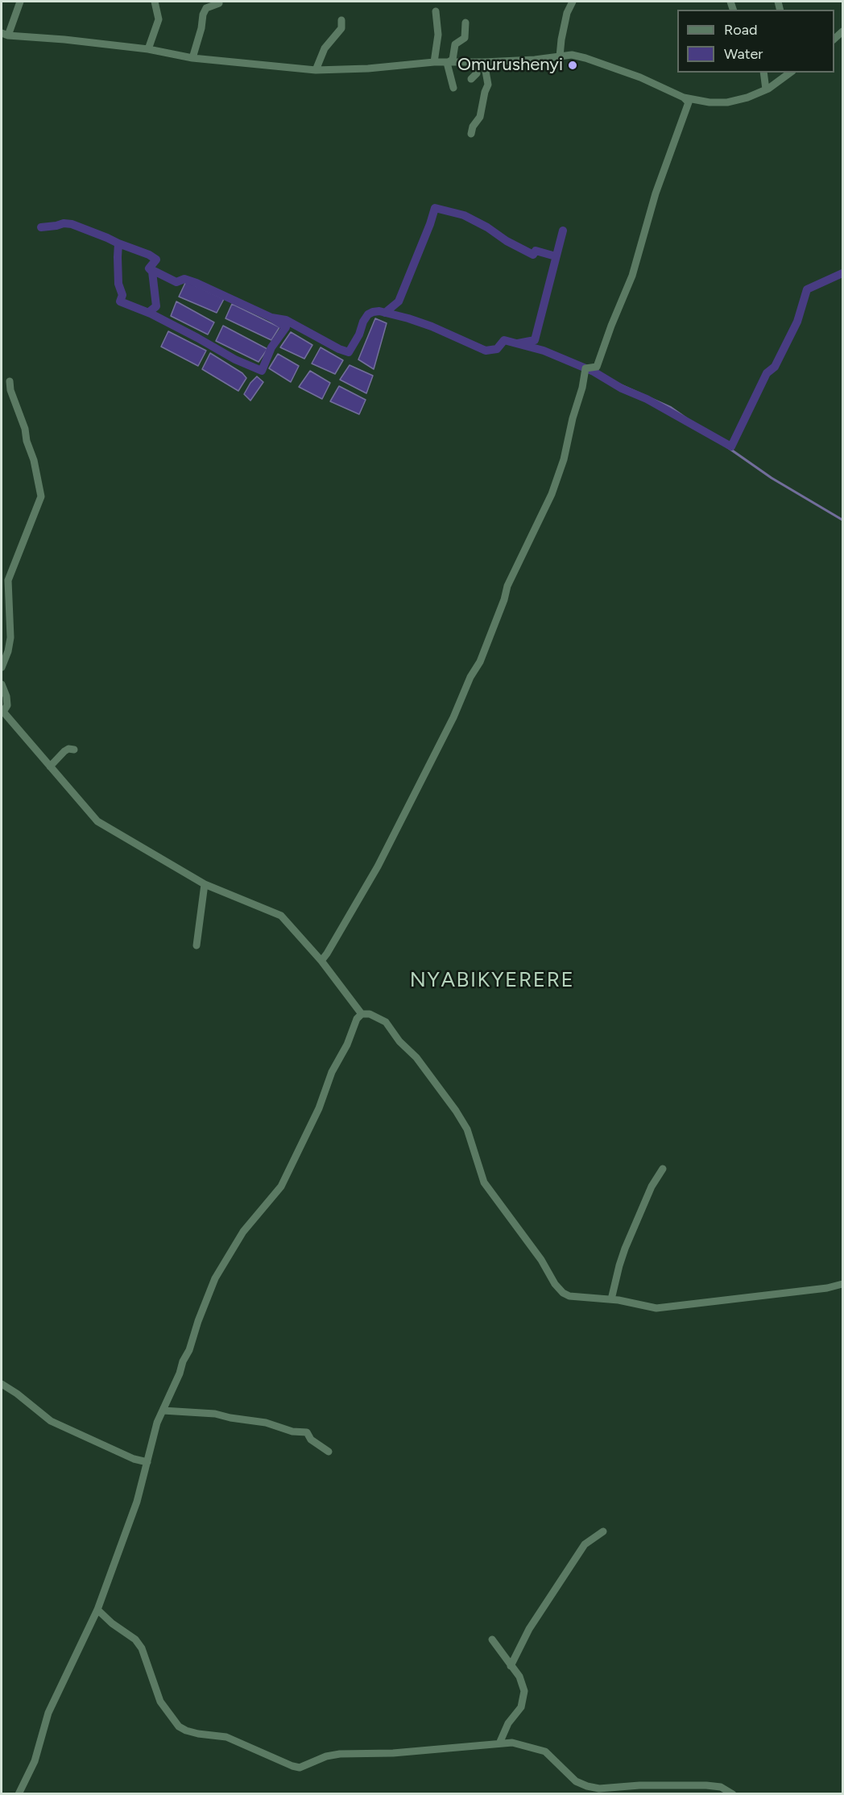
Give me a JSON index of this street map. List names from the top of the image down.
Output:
{
  "districts": ["NYABIKYERERE"],
  "places": ["Omurushenyi"],
  "legend": ["Road", "Water"]
}
